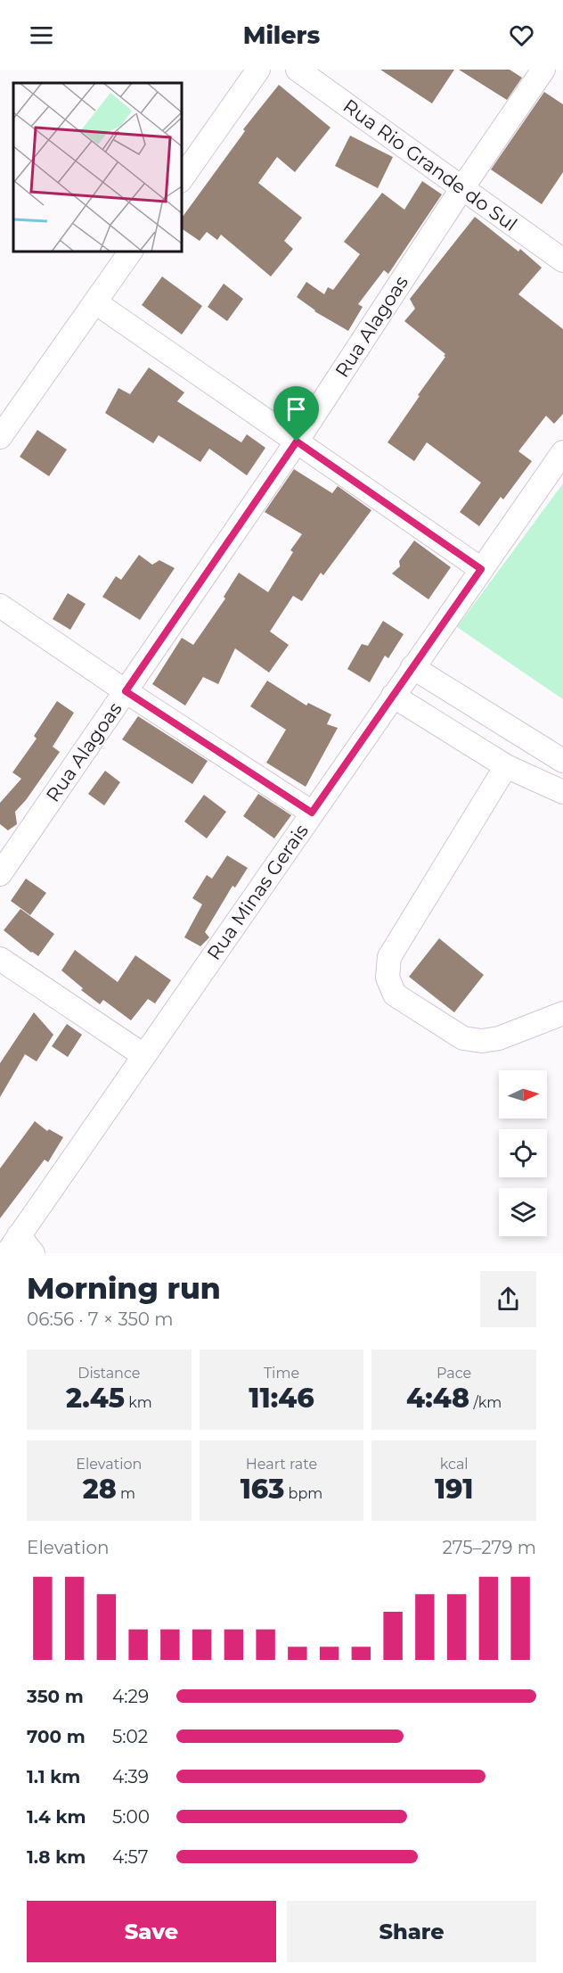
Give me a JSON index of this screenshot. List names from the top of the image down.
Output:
{
  "streets": {
    "street": ["Rua Rio Grande do Sul", "Rua Alagoas", "Rua Minas Gerais"]
  },
  "crossings": [
    ["Rua Rio Grande do Sul", "Rua Alagoas"]
  ],
  "north": "right",
  "page": {
    "header": "Milers",
    "heading": ["Morning run", "06:56 · 7 × 350 m"],
    "stats": [
      ["Distance", "2.45 km"],
      ["Time", "11:46"],
      ["Pace", "4:48 /km"],
      ["Elevation", "28 m"],
      ["Heart rate", "163 bpm"],
      ["kcal", "191"]
    ],
    "chart": ["Elevation", "275–279 m"],
    "list": [
      {
        "name": "350 m",
        "note": "4:29"
      },
      {
        "name": "700 m",
        "note": "5:02"
      },
      {
        "name": "1.1 km",
        "note": "4:39"
      },
      {
        "name": "1.4 km",
        "note": "5:00"
      },
      {
        "name": "1.8 km",
        "note": "4:57"
      }
    ],
    "buttons": ["Save", "Share"]
  }
}
